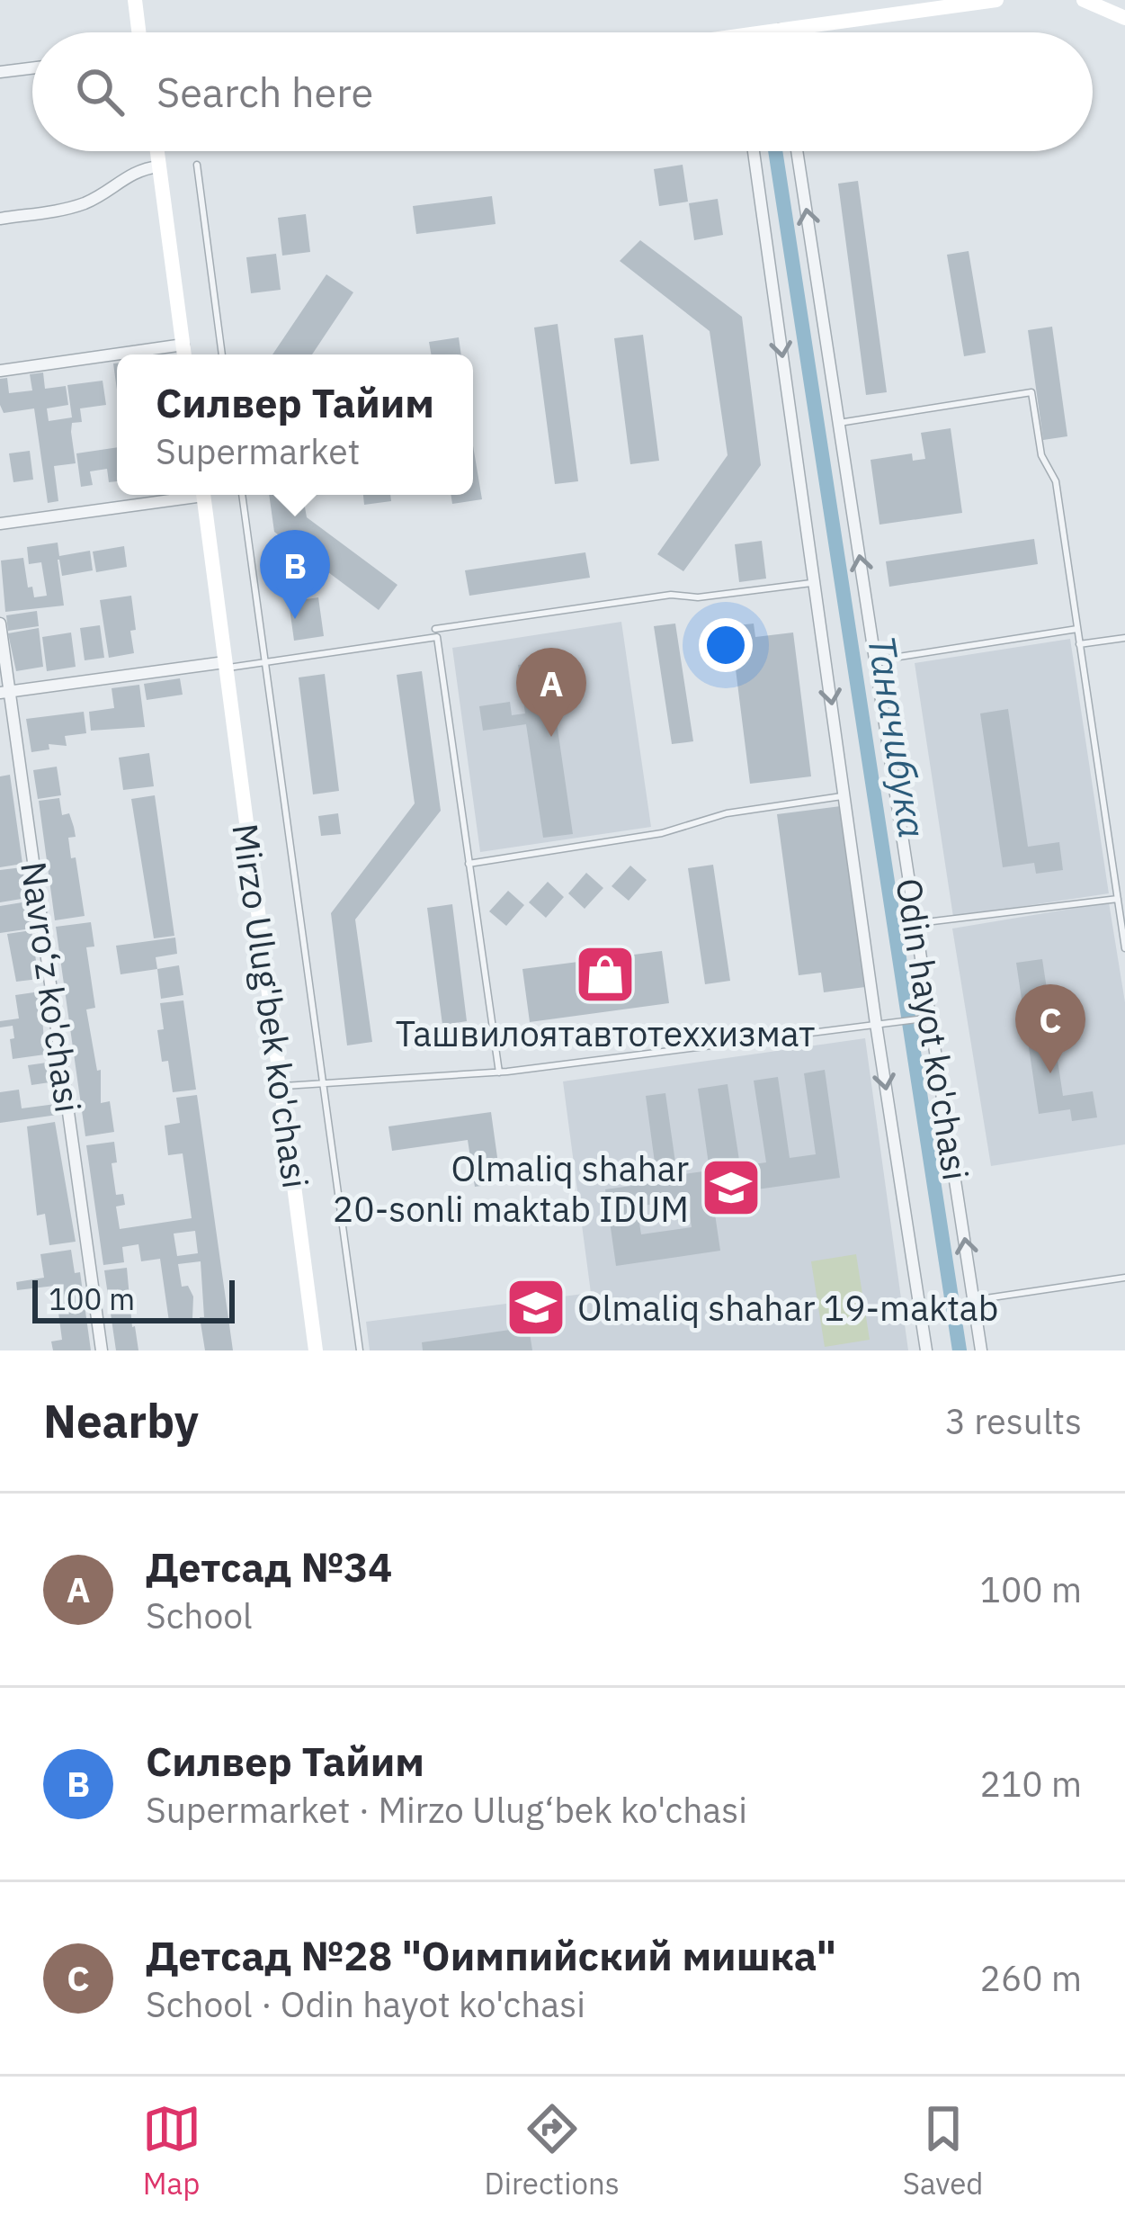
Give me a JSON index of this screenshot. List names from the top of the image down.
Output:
{
  "streets": {
    "main road": ["Mirzo Ulug'bek ko'chasi"],
    "street": ["Navro‘z ko'chasi", "Odin hayot ko'chasi"]
  },
  "water": ["Таначибука"],
  "places": {
    "shop": ["Ташвилоятавтотеххизмат"],
    "school or university": ["Olmaliq shahar 20-sonli maktab IDUM", "Olmaliq shahar 19-maktab"]
  },
  "scale_bar": "100 m",
  "page": {
    "search": "Search here",
    "popup": ["Силвер Тайим", "Supermarket"],
    "pins": ["B", "A", "C"],
    "scale": "100 m",
    "heading": ["Nearby", "3 results"],
    "list": [
      {
        "mark": "A",
        "name": "Детсад №34",
        "note": "School",
        "value": "100 m"
      },
      {
        "mark": "B",
        "name": "Силвер Тайим",
        "note": "Supermarket · Mirzo Ulug‘bek ko'chasi",
        "value": "210 m"
      },
      {
        "mark": "C",
        "name": "Детсад №28 \"Оимпийский мишка\"",
        "note": "School · Odin hayot ko'chasi",
        "value": "260 m"
      }
    ],
    "nav": ["Map", "Directions", "Saved"]
  }
}
